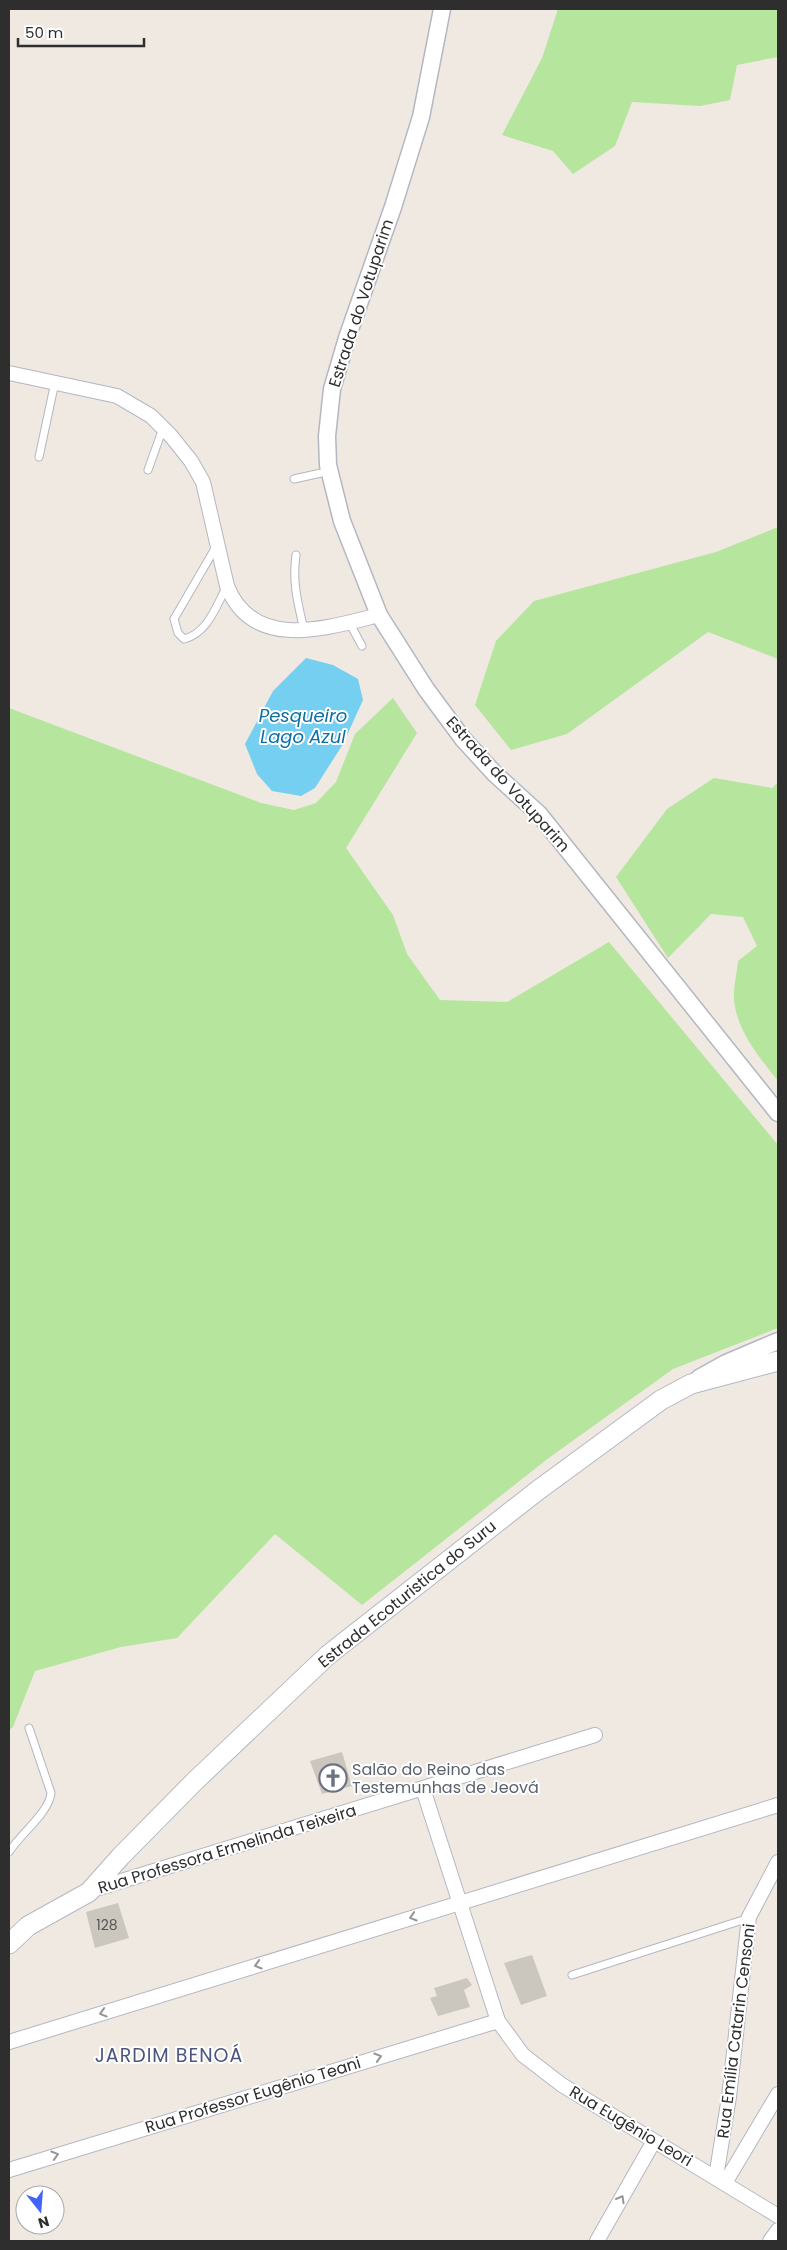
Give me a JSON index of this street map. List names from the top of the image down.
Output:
{
  "streets": {
    "main road": ["Estrada Ecoturistica do Suru"],
    "street": [
      "Estrada do Votuparim",
      "Rua Professora Ermelinda Teixeira",
      "Rua Emília Catarin Censoni",
      "Rua Professor Eugênio Teani",
      "Rua Eugênio Leori"
    ]
  },
  "crossings": [
    ["Estrada Ecoturistica do Suru", "Rua Professora Ermelinda Teixeira"],
    ["Rua Professora Ermelinda Teixeira", "Rua Eugênio Leori"],
    ["Rua Emília Catarin Censoni", "Rua Eugênio Leori"],
    ["Rua Professor Eugênio Teani", "Rua Eugênio Leori"]
  ],
  "districts": ["JARDIM BENOÁ"],
  "water": ["Pesqueiro Lago Azul"],
  "places": {
    "church": ["Salão do Reino das Testemunhas de Jeová"]
  },
  "house_numbers": ["128"],
  "scale_bar": "50 m",
  "north": "bottom"
}
